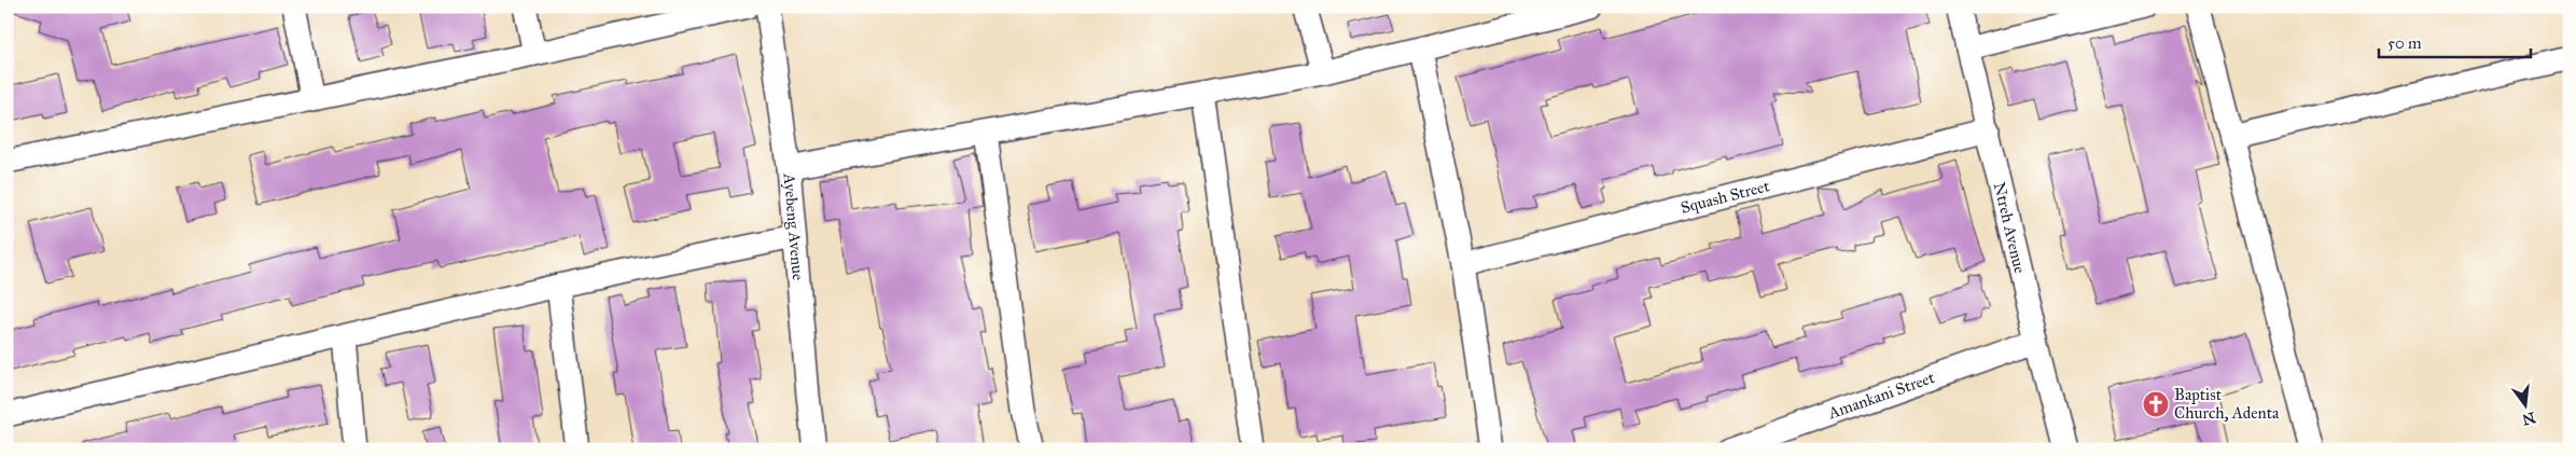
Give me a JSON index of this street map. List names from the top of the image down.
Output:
{
  "streets": {
    "street": [
      "Squash Street",
      "Ayebeng Avenue",
      "Ntreh Avenue",
      "Amankani Street"
    ]
  },
  "crossings": [
    ["Squash Street", "Ntreh Avenue"],
    ["Ntreh Avenue", "Amankani Street"]
  ],
  "places": {
    "church": ["Baptist Church, Adenta"]
  },
  "scale_bar": "50 m",
  "north": "bottom"
}
